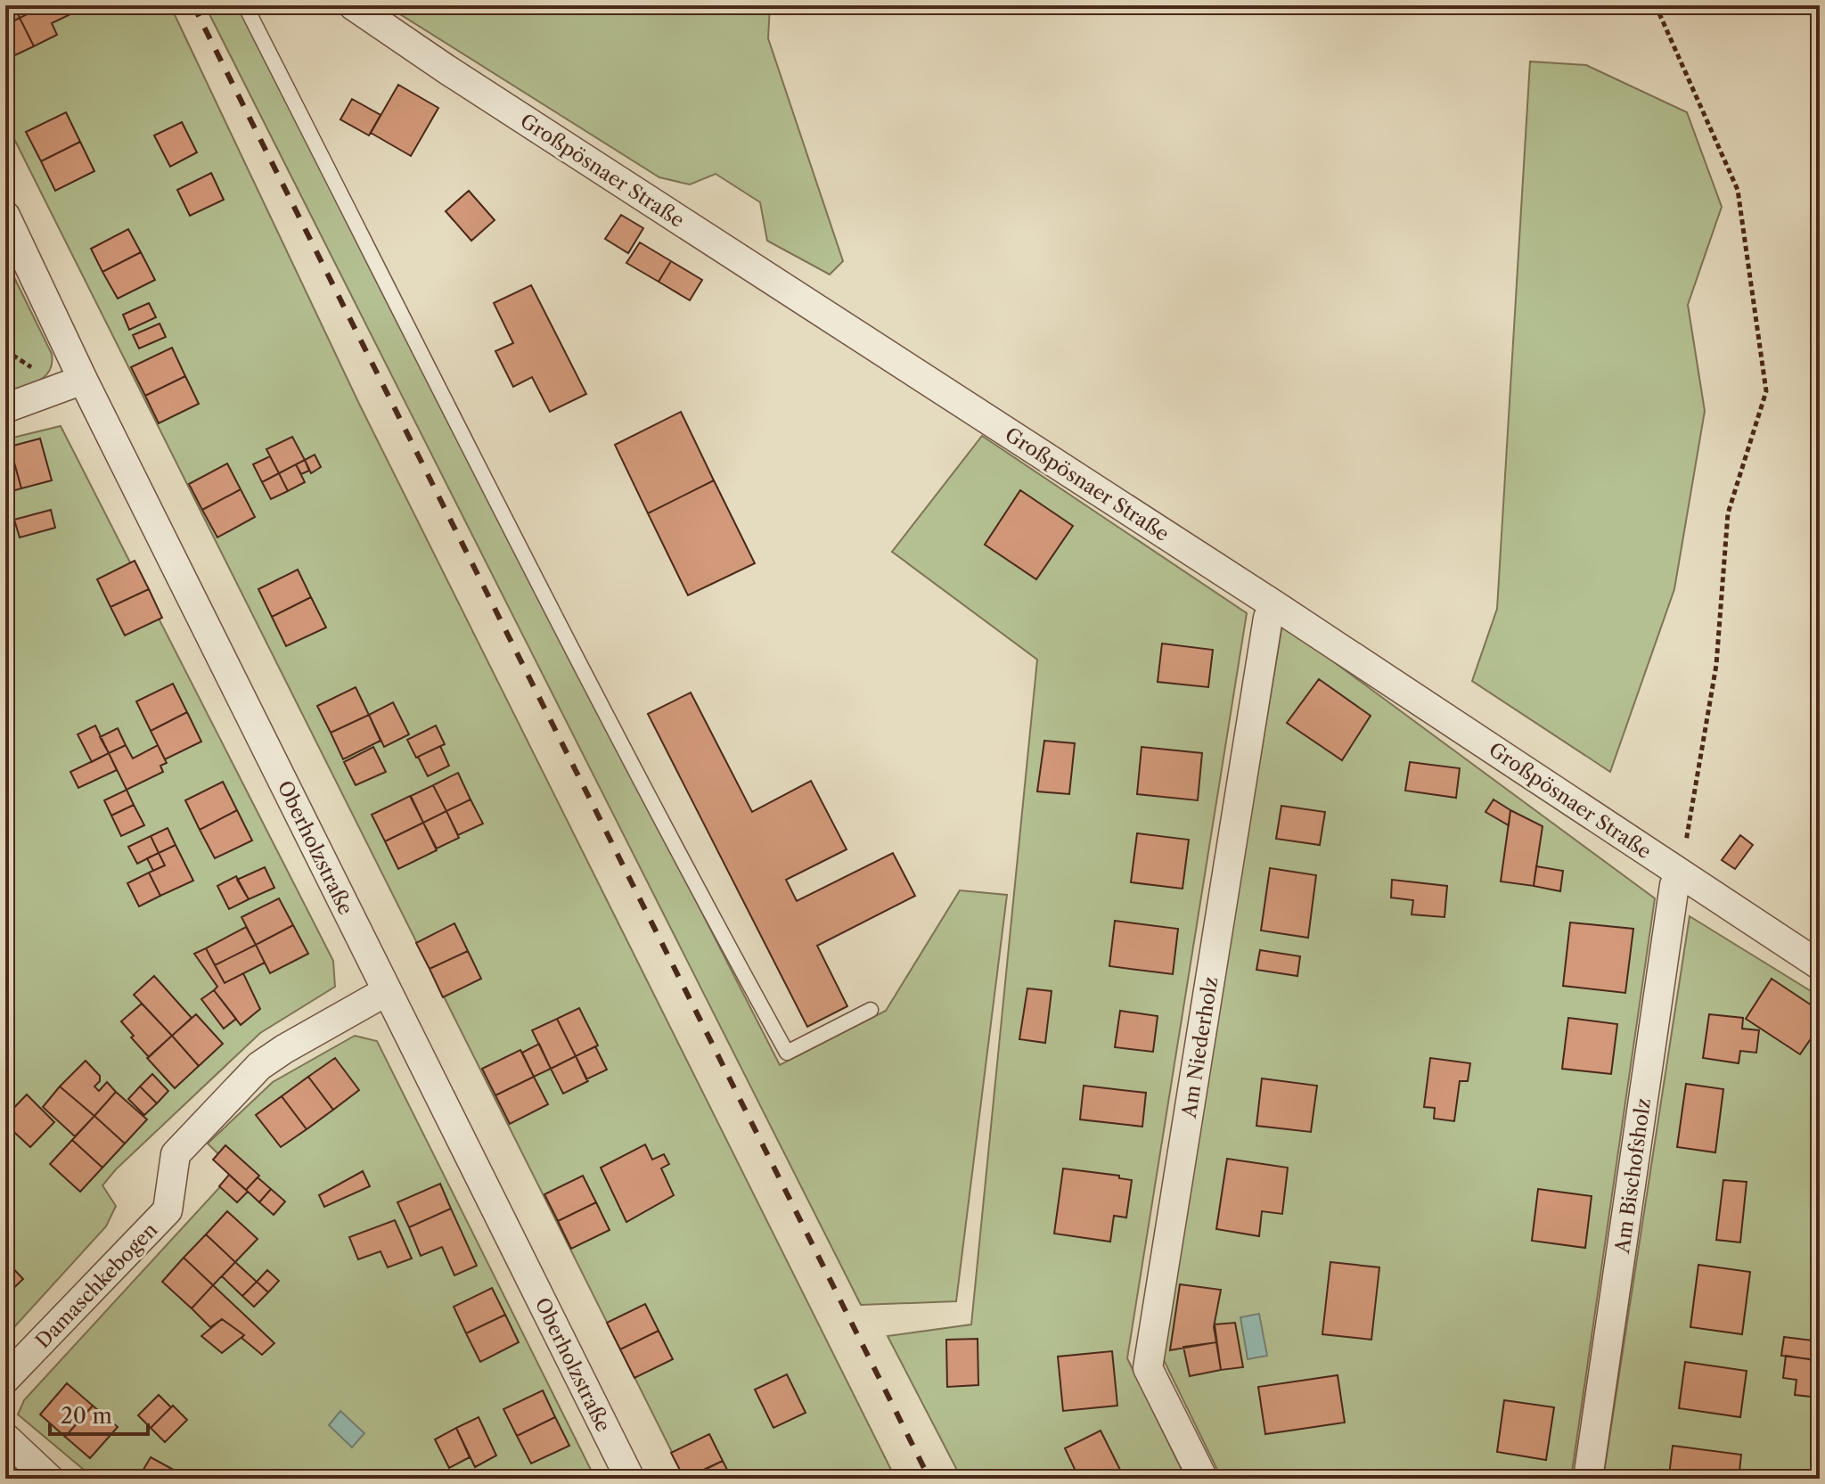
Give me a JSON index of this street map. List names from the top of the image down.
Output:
{
  "streets": {
    "street": [
      "Großpösnaer Straße",
      "Oberholzstraße",
      "Am Niederholz",
      "Am Bischofsholz",
      "Damaschkebogen"
    ]
  },
  "crossings": [
    ["Großpösnaer Straße", "Am Niederholz"],
    ["Großpösnaer Straße", "Am Bischofsholz"],
    ["Oberholzstraße", "Damaschkebogen"]
  ],
  "scale_bar": "20 m"
}
